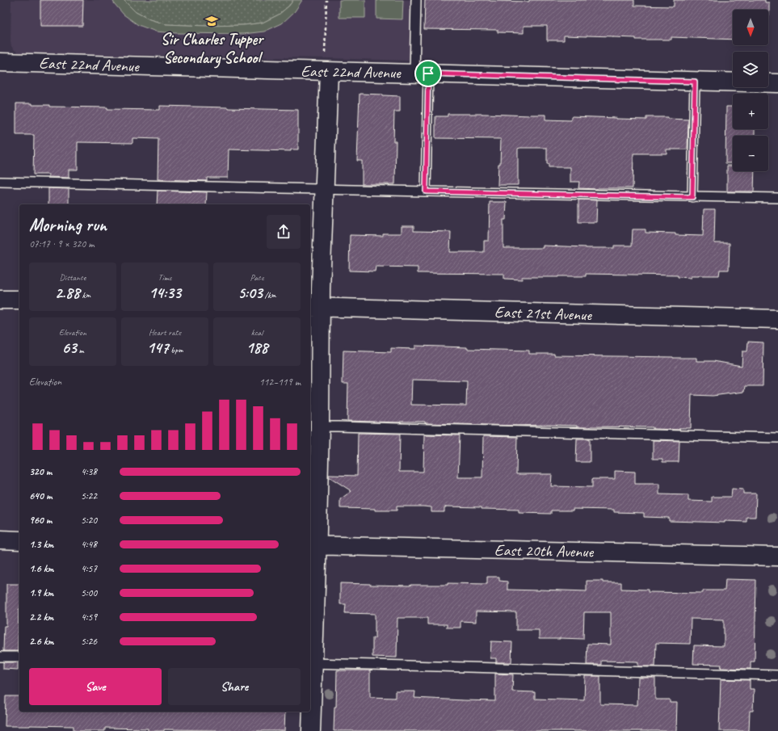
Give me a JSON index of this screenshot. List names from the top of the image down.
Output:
{
  "streets": {
    "street": ["East 22nd Avenue", "East 21st Avenue", "East 20th Avenue"]
  },
  "places": {
    "school or university": ["Sir Charles Tupper Secondary School"]
  },
  "north": "bottom",
  "page": {
    "map_buttons": ["+", "−"],
    "heading": ["Morning run", "07:17 · 9 × 320 m"],
    "stats": [
      ["Distance", "2.88 km"],
      ["Time", "14:33"],
      ["Pace", "5:03 /km"],
      ["Elevation", "63 m"],
      ["Heart rate", "147 bpm"],
      ["kcal", "188"]
    ],
    "chart": ["Elevation", "112–119 m"],
    "list": [
      {
        "name": "320 m",
        "note": "4:38"
      },
      {
        "name": "640 m",
        "note": "5:22"
      },
      {
        "name": "960 m",
        "note": "5:20"
      },
      {
        "name": "1.3 km",
        "note": "4:48"
      },
      {
        "name": "1.6 km",
        "note": "4:57"
      },
      {
        "name": "1.9 km",
        "note": "5:00"
      },
      {
        "name": "2.2 km",
        "note": "4:59"
      },
      {
        "name": "2.6 km",
        "note": "5:26"
      }
    ],
    "buttons": ["Save", "Share"]
  }
}
